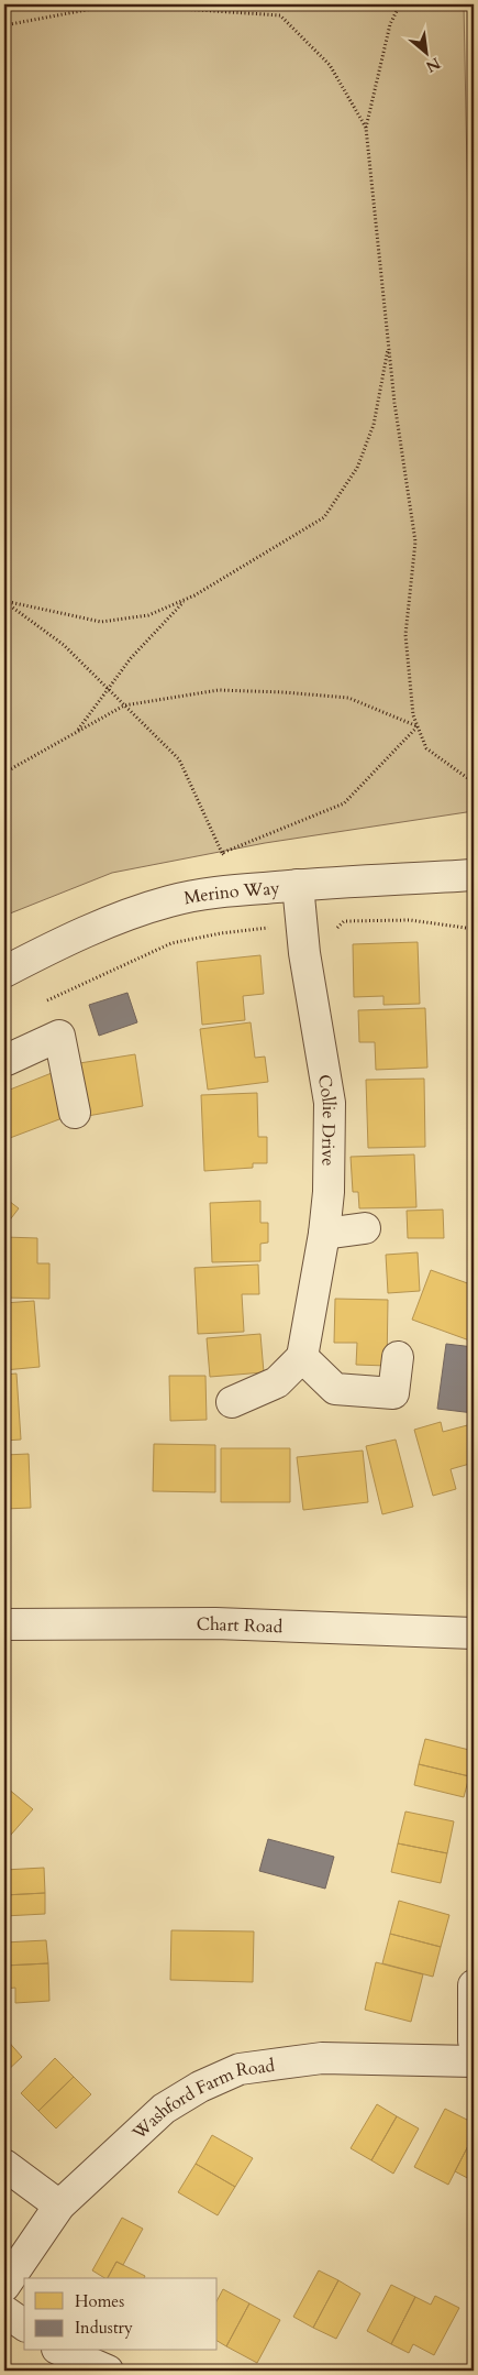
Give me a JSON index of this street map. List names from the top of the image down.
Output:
{
  "streets": {
    "street": [
      "Merino Way",
      "Collie Drive",
      "Chart Road",
      "Washford Farm Road"
    ]
  },
  "crossings": [
    ["Merino Way", "Collie Drive"]
  ],
  "legend": ["Homes", "Industry"],
  "north": "bottom right"
}
